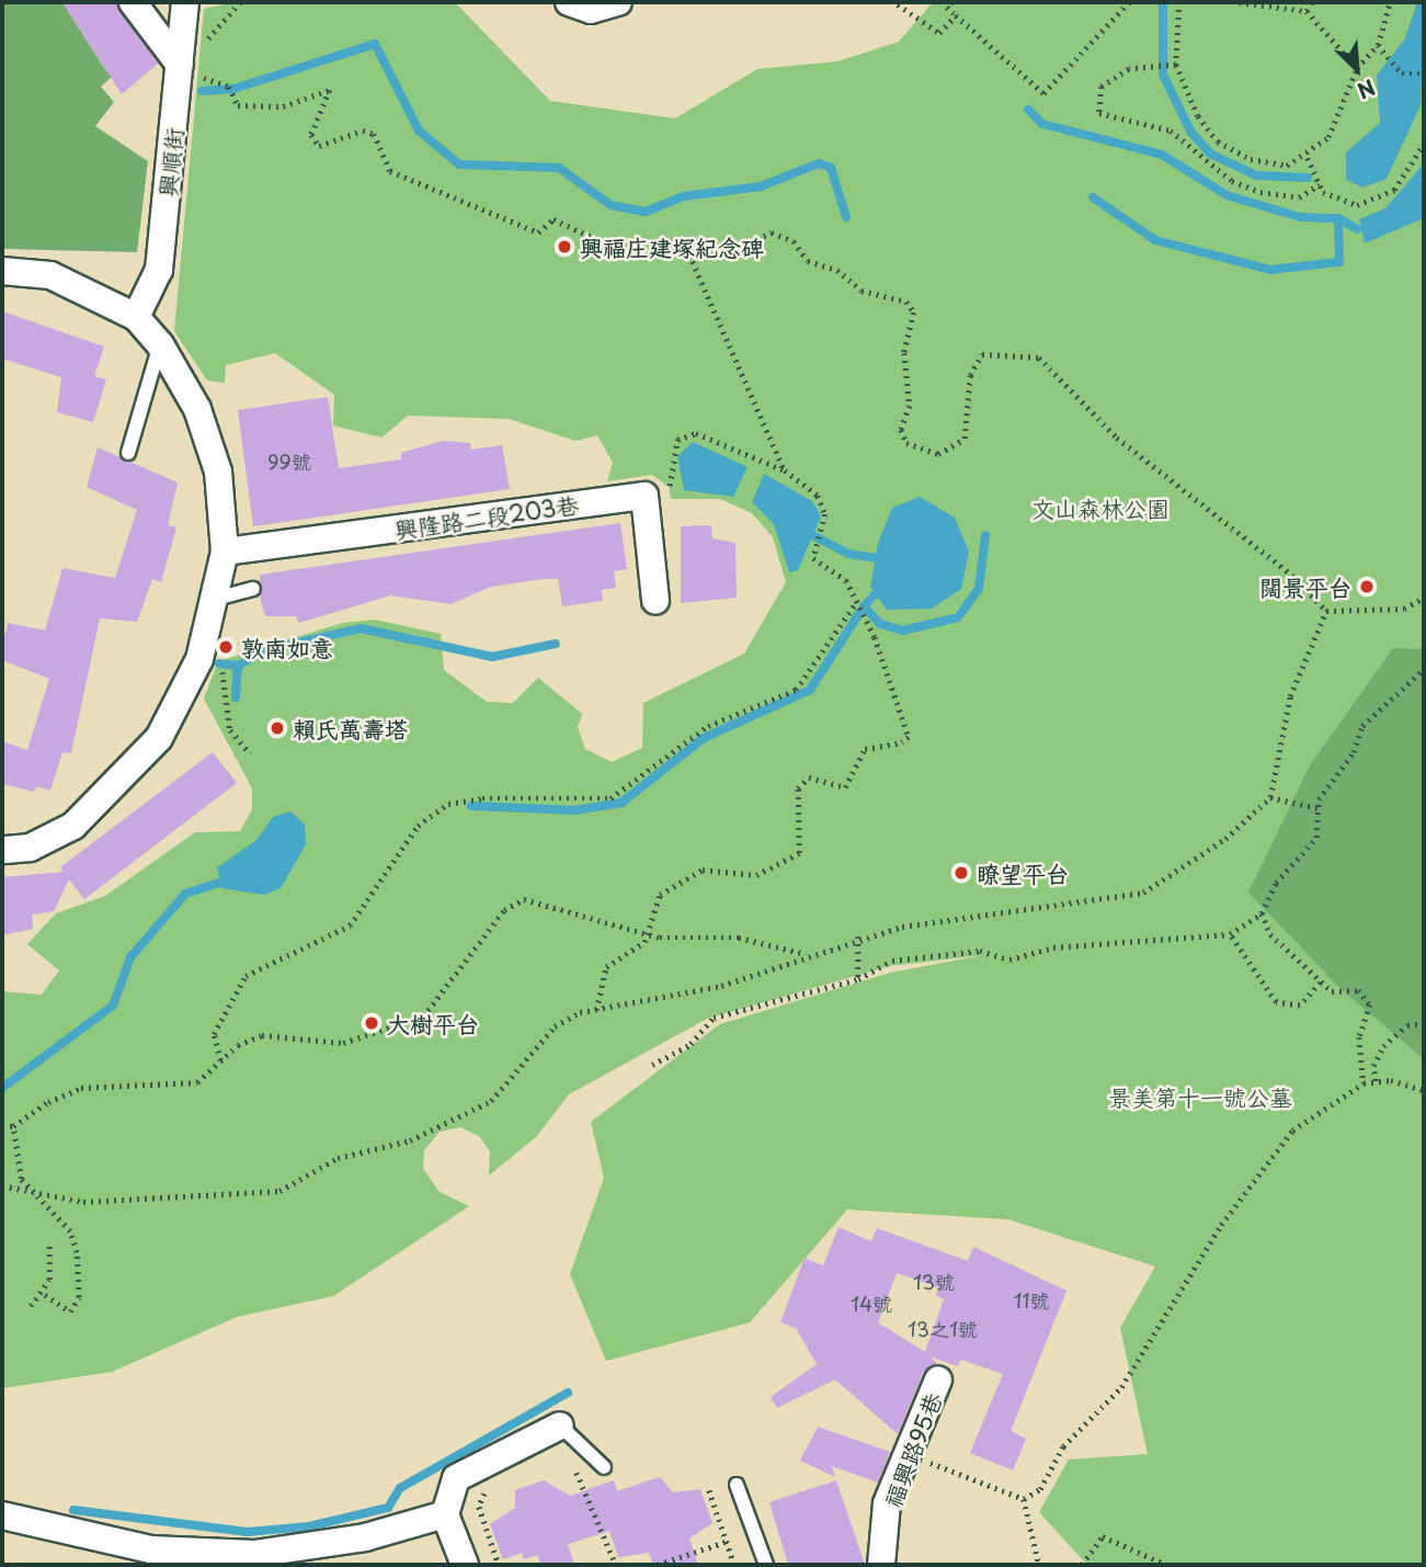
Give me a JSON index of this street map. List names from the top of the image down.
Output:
{
  "streets": {
    "street": ["興順街", "興隆路二段203巷", "福興路95巷"]
  },
  "parks": ["文山森林公園", "景美第十一號公墓"],
  "places": [
    "興福庄建塚紀念碑",
    "闊景平台",
    "敦南如意",
    "賴氏萬壽塔",
    "瞭望平台",
    "大樹平台"
  ],
  "house_numbers": [
    "99號",
    "13號",
    "11號",
    "14號",
    "13之1號"
  ],
  "north": "bottom right"
}
